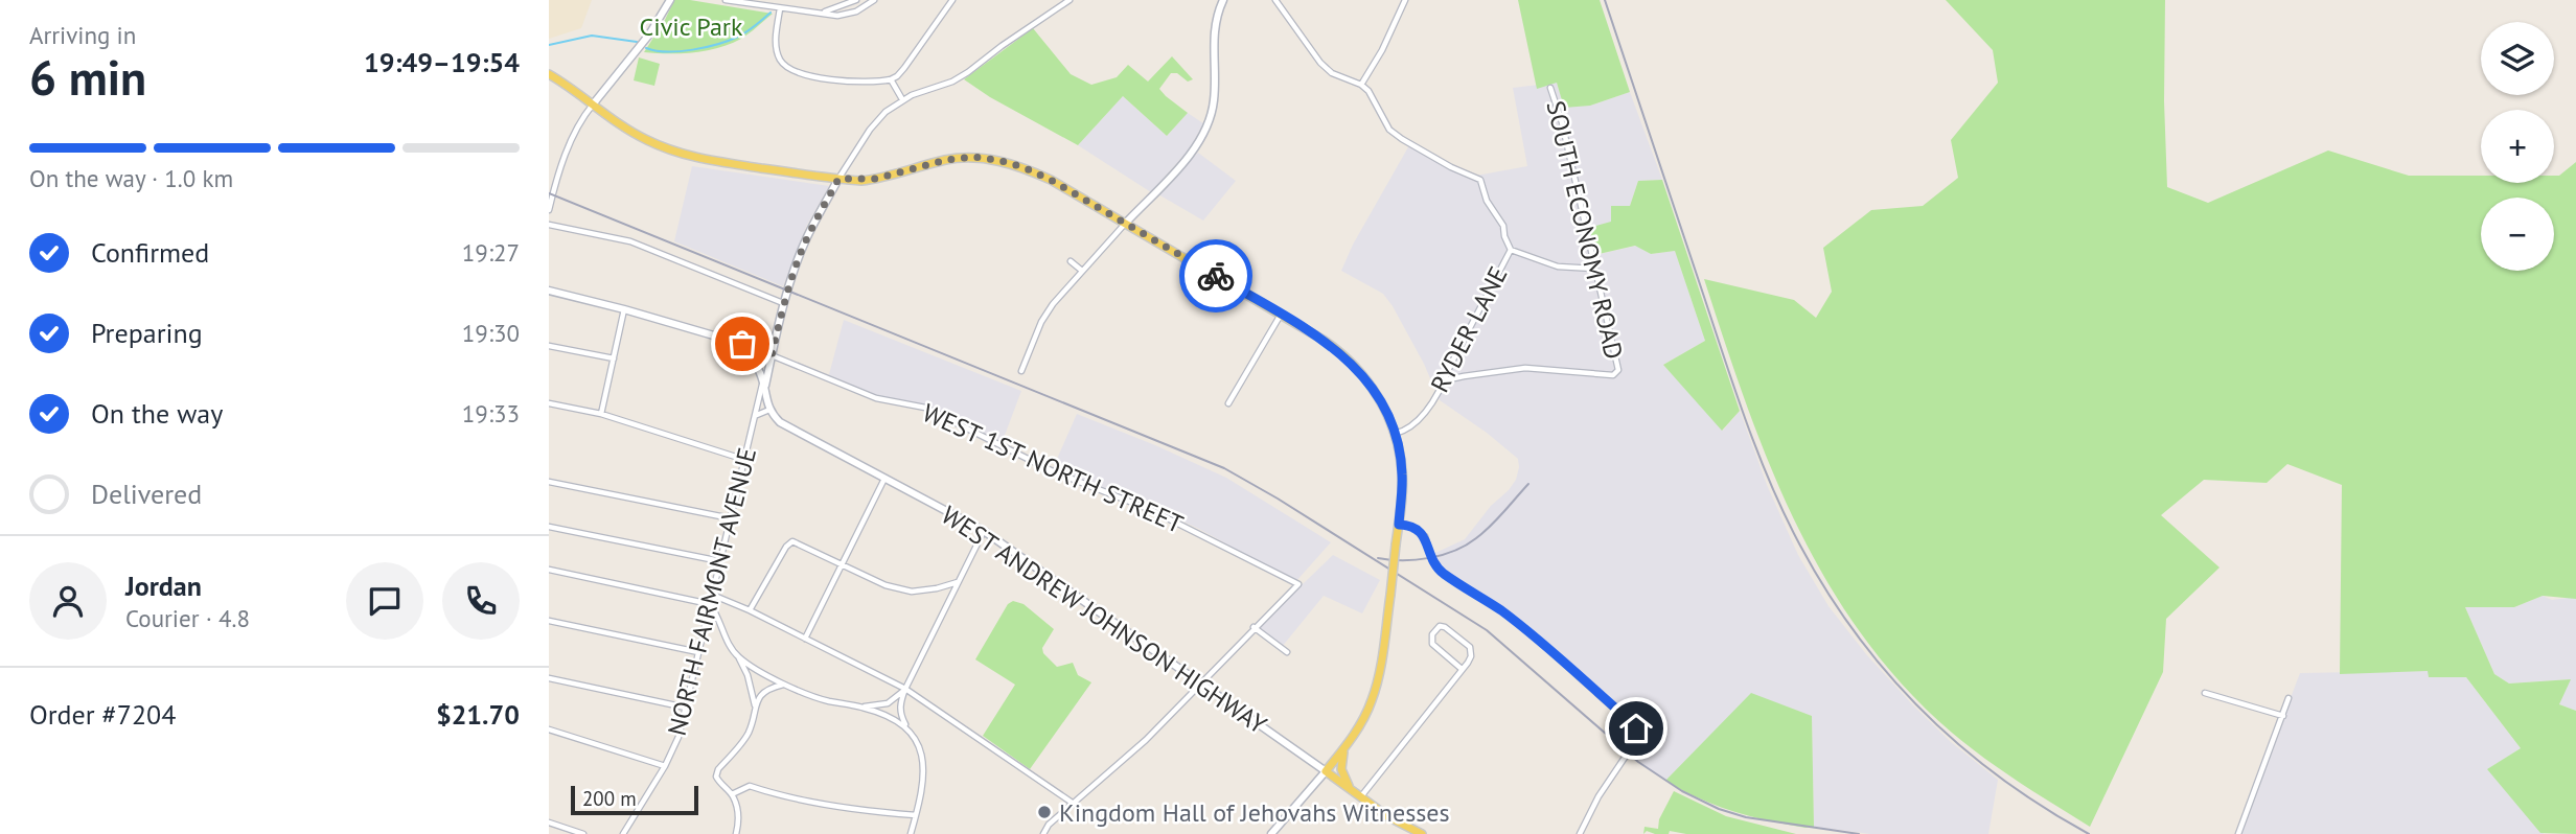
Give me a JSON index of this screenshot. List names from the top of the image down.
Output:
{
  "streets": {
    "main road": ["WEST 1ST NORTH STREET", "WEST ANDREW JOHNSON HIGHWAY"],
    "street": ["SOUTH ECONOMY ROAD", "RYDER LANE", "NORTH FAIRMONT AVENUE"]
  },
  "crossings": [
    ["SOUTH ECONOMY ROAD", "RYDER LANE"]
  ],
  "parks": ["Civic Park"],
  "places": ["Kingdom Hall of Jehovahs Witnesses"],
  "scale_bar": "200 m",
  "page": {
    "heading": ["6 min", "Arriving in", "19:49–19:54"],
    "panel": [
      "Jordan",
      "Courier · 4.8",
      "Order #7204",
      "$21.70"
    ],
    "map_buttons": ["+", "−"],
    "bar": "On the way · 1.0 km",
    "list": [
      ["Confirmed", "19:27"],
      ["Preparing", "19:30"],
      ["On the way", "19:33"],
      "Delivered"
    ],
    "scale": "200 m"
  }
}
